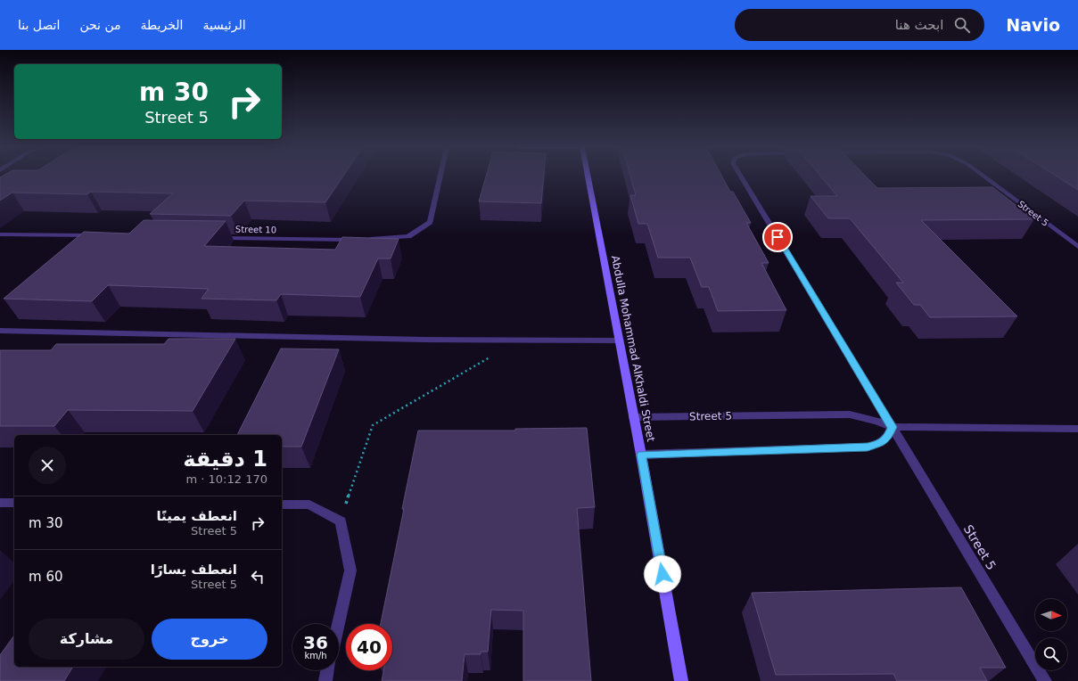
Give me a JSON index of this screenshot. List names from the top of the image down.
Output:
{
  "streets": {
    "street": ["Street 5", "Street 10", "Abdulla Mohammad AlKhaldi Street"]
  },
  "crossings": [
    ["Street 5", "Abdulla Mohammad AlKhaldi Street"]
  ],
  "north": "right",
  "page": {
    "header": "Navio",
    "search": "ابحث هنا",
    "nav": [
      "الرئيسية",
      "الخريطة",
      "من نحن",
      "اتصل بنا"
    ],
    "turn": ["30 m", "Street 5"],
    "heading": ["1 دقيقة", "170 m · 10:12"],
    "list": [
      {
        "name": "انعطف يمينًا",
        "note": "Street 5",
        "value": "30 m"
      },
      {
        "name": "انعطف يسارًا",
        "note": "Street 5",
        "value": "60 m"
      }
    ],
    "buttons": ["خروج", "مشاركة"],
    "speed": "36 km/h",
    "limit": "40"
  }
}
